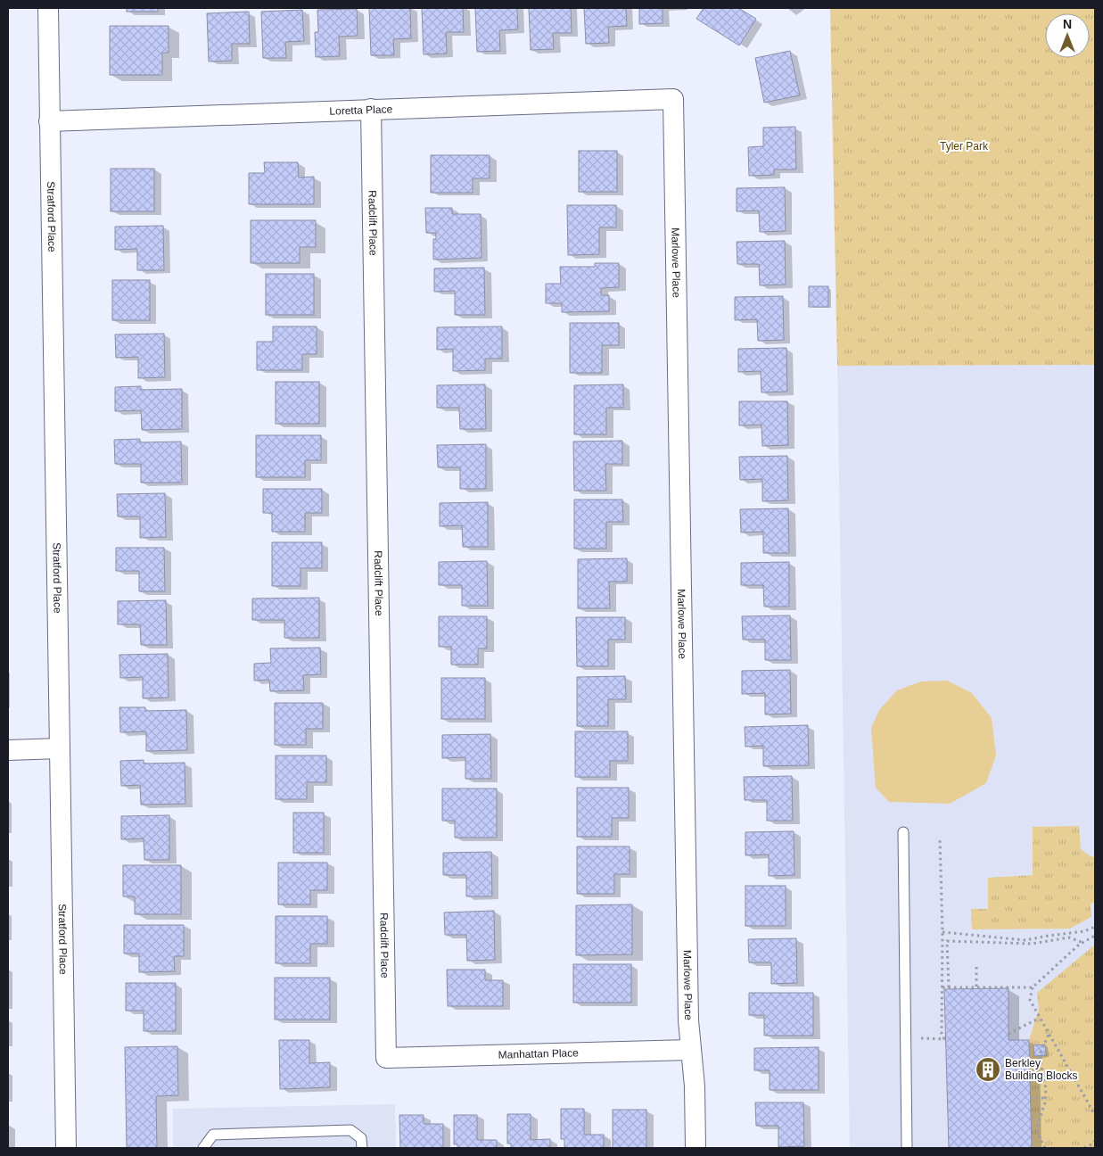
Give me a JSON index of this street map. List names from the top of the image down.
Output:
{
  "streets": {
    "street": [
      "Loretta Place",
      "Stratford Place",
      "Radclift Place",
      "Marlowe Place",
      "Manhattan Place"
    ]
  },
  "crossings": [
    ["Loretta Place", "Stratford Place"],
    ["Loretta Place", "Radclift Place"],
    ["Loretta Place", "Marlowe Place"],
    ["Radclift Place", "Manhattan Place"],
    ["Marlowe Place", "Manhattan Place"]
  ],
  "parks": ["Tyler Park"],
  "places": {
    "building": ["Berkley Building Blocks"]
  },
  "north": "top"
}
